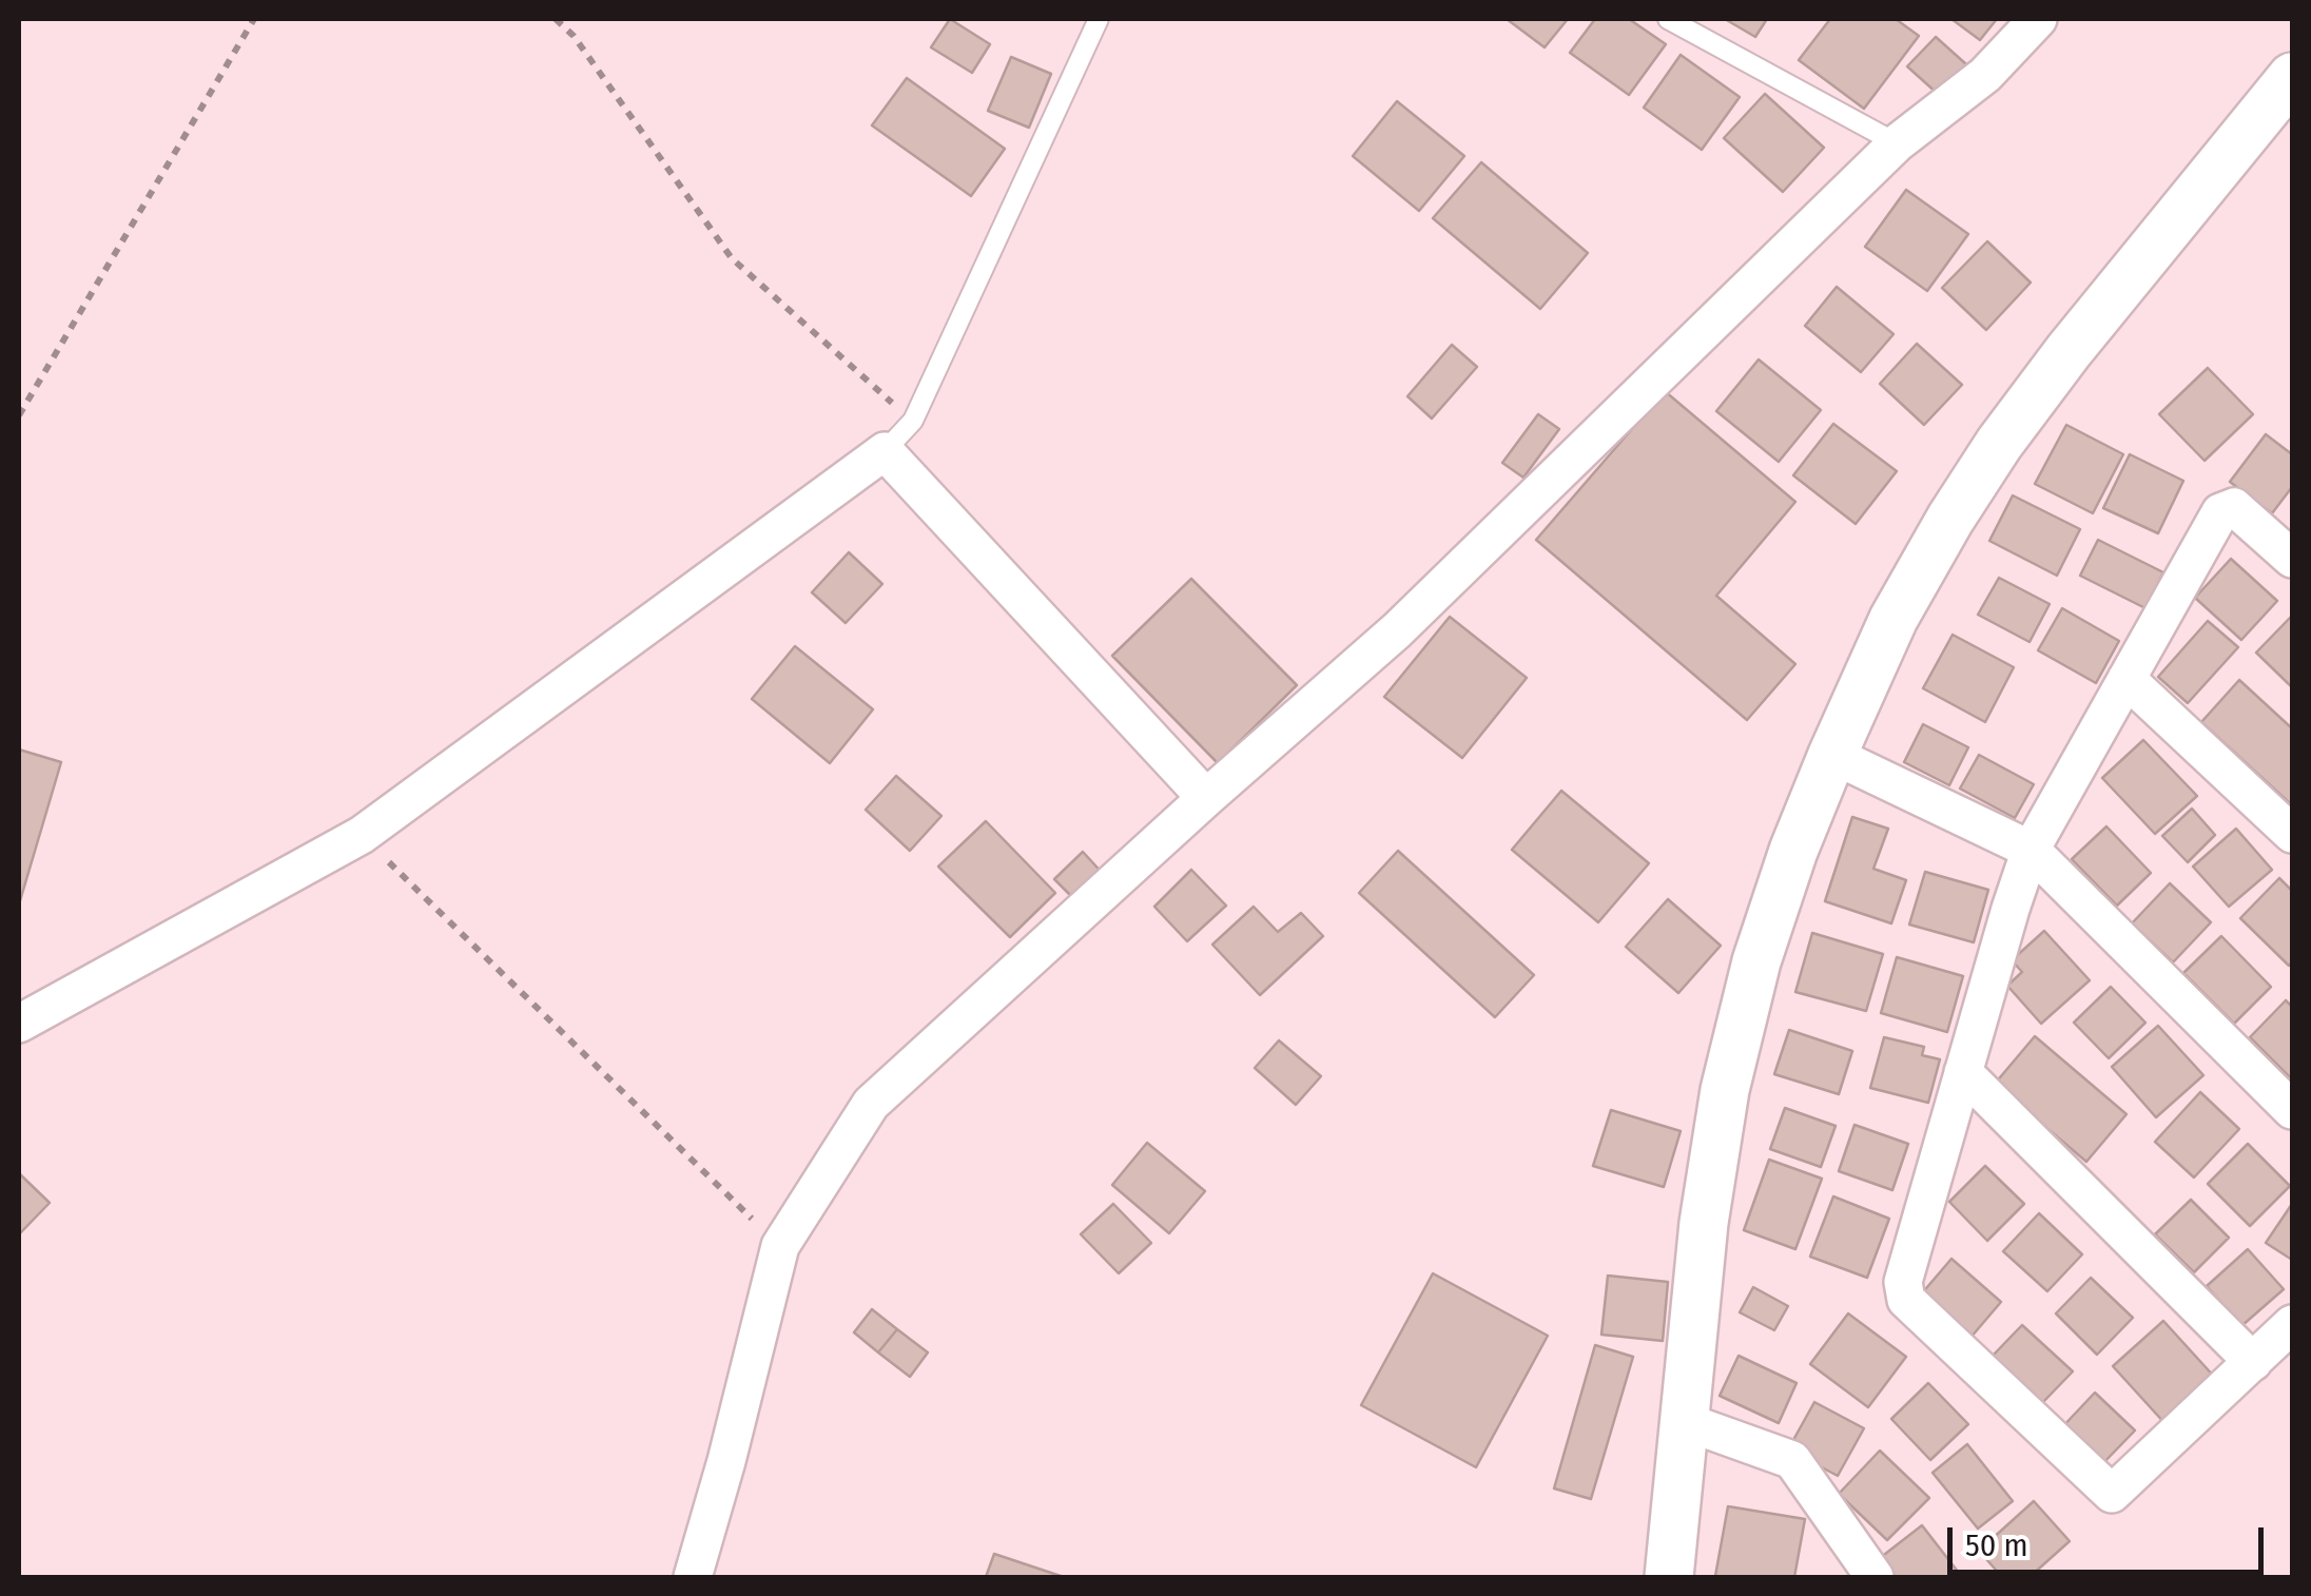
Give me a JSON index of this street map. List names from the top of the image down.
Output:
{
  "scale_bar": "50 m"
}
